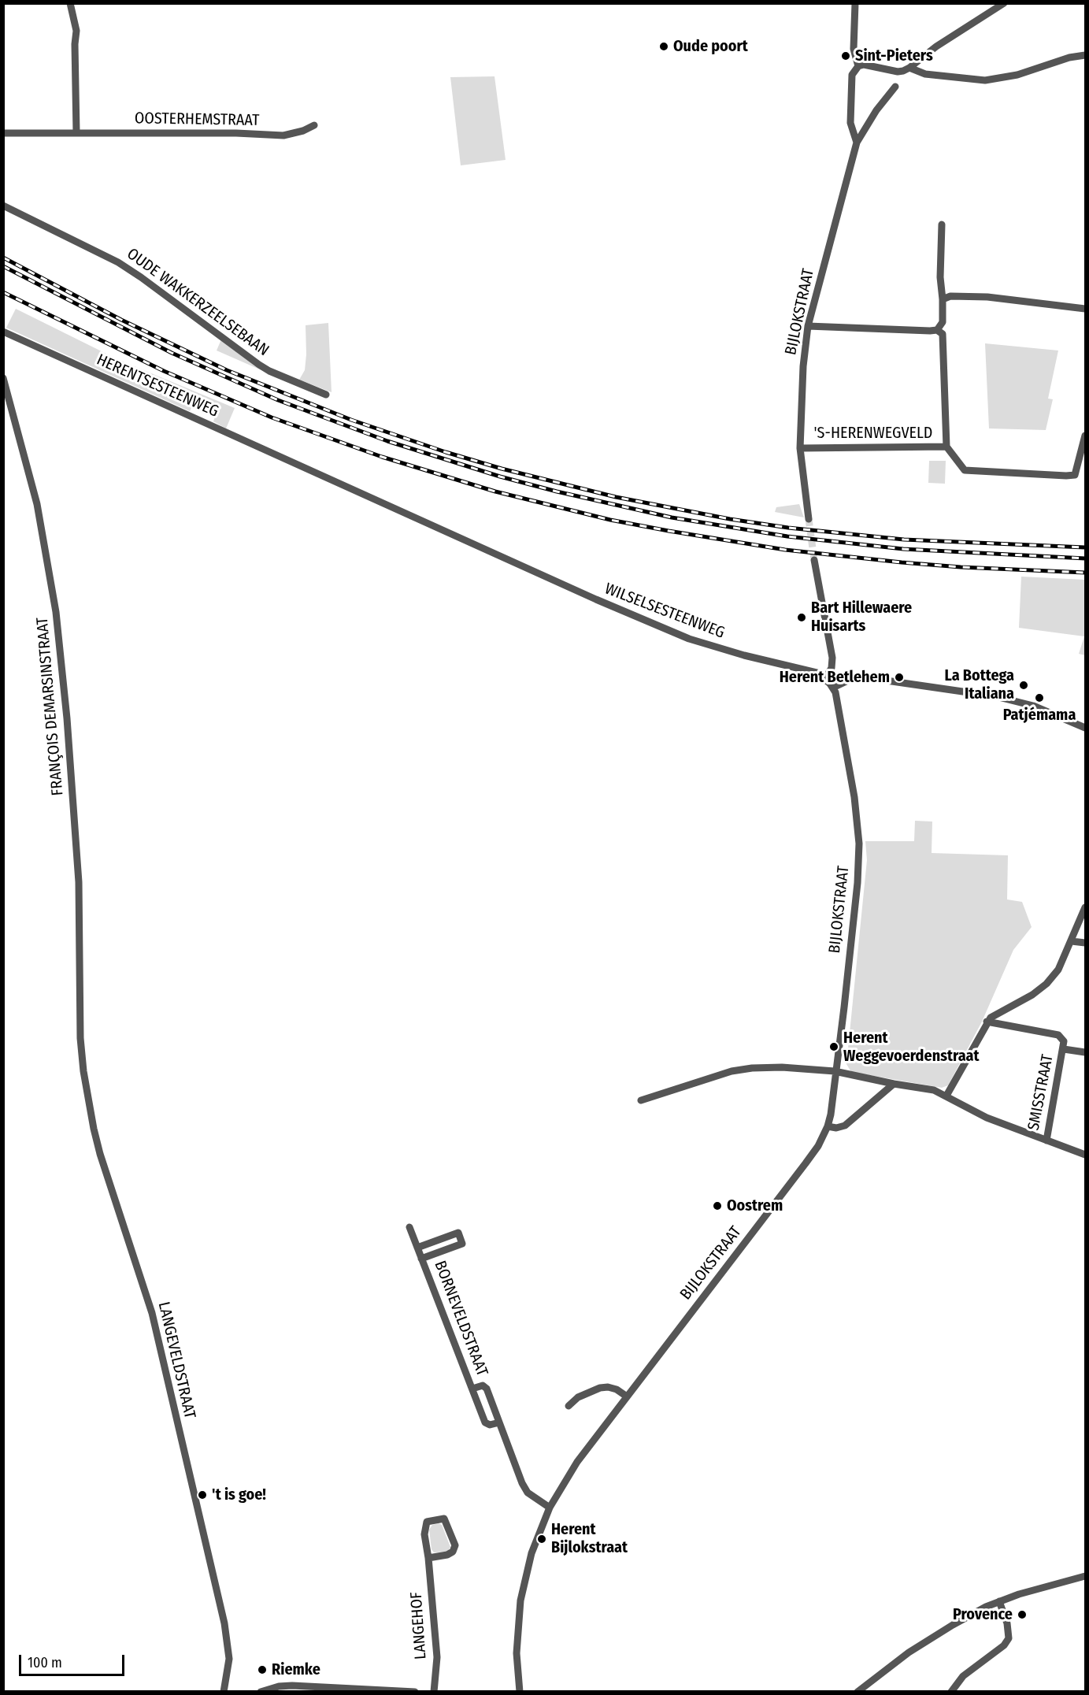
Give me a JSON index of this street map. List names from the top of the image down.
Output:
{
  "streets": {
    "street": [
      "OOSTERHEMSTRAAT",
      "OUDE WAKKERZEELSEBAAN",
      "BIJLOKSTRAAT",
      "HERENTSESTEENWEG",
      "'S-HERENWEGVELD",
      "WILSELSESTEENWEG",
      "FRANÇOIS DEMARSINSTRAAT",
      "SMISSTRAAT",
      "BORNEVELDSTRAAT",
      "LANGEVELDSTRAAT",
      "LANGEHOF"
    ]
  },
  "crossings": [
    ["BIJLOKSTRAAT", "'S-HERENWEGVELD"],
    ["BIJLOKSTRAAT", "WILSELSESTEENWEG"],
    ["BIJLOKSTRAAT", "BORNEVELDSTRAAT"],
    ["HERENTSESTEENWEG", "WILSELSESTEENWEG"],
    ["FRANÇOIS DEMARSINSTRAAT", "LANGEVELDSTRAAT"]
  ],
  "places": [
    "Oude poort",
    "Sint-Pieters",
    "Bart Hillewaere Huisarts",
    "Herent Betlehem",
    "La Bottega Italiana",
    "Patjémama",
    "Herent Weggevoerdenstraat",
    "Oostrem",
    "'t is goe!",
    "Herent Bijlokstraat",
    "Provence",
    "Riemke"
  ],
  "scale_bar": "100 m"
}
